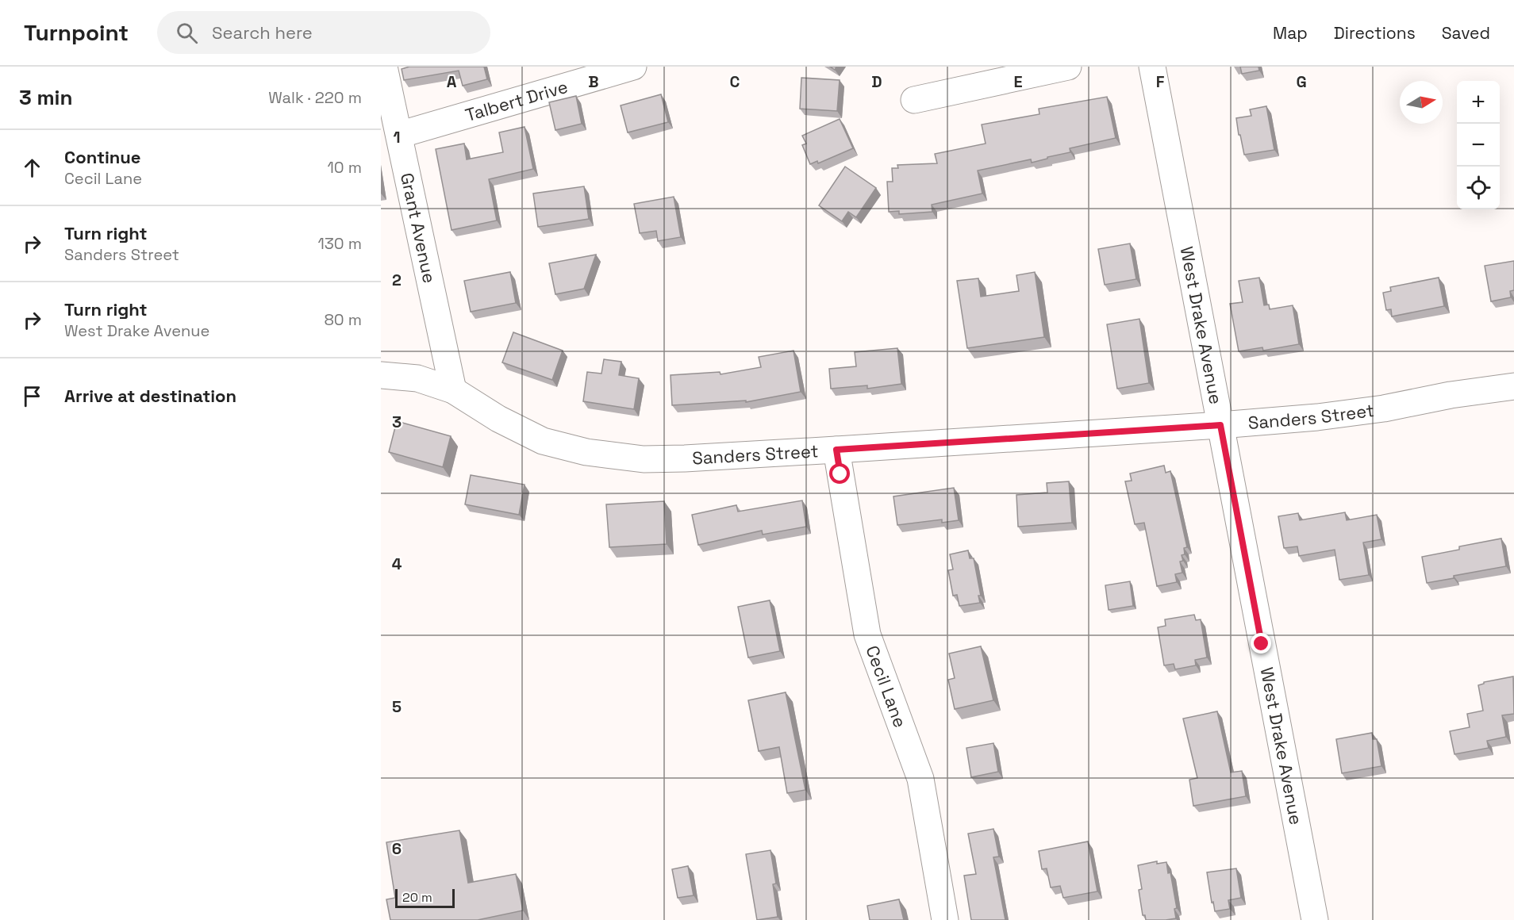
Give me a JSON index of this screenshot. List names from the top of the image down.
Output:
{
  "streets": {
    "street": [
      "Talbert Drive",
      "Grant Avenue",
      "West Drake Avenue",
      "Sanders Street",
      "Cecil Lane"
    ]
  },
  "crossings": [
    ["Talbert Drive", "Grant Avenue"],
    ["Grant Avenue", "Sanders Street"],
    ["West Drake Avenue", "Sanders Street"],
    ["Sanders Street", "Cecil Lane"]
  ],
  "scale_bar": "20 m",
  "north": "right",
  "page": {
    "header": "Turnpoint",
    "search": "Search here",
    "nav": ["Map", "Directions", "Saved"],
    "heading": ["3 min", "Walk · 220 m"],
    "map_buttons": ["+", "−"],
    "list": [
      ["Continue", "Cecil Lane", "10 m"],
      ["Turn right", "Sanders Street", "130 m"],
      ["Turn right", "West Drake Avenue", "80 m"],
      "Arrive at destination"
    ],
    "scale": "20 m"
  },
  "grid": {
    "columns": [
      "A",
      "B",
      "C",
      "D",
      "E",
      "F",
      "G"
    ],
    "rows": [
      "1",
      "2",
      "3",
      "4",
      "5",
      "6"
    ]
  }
}
